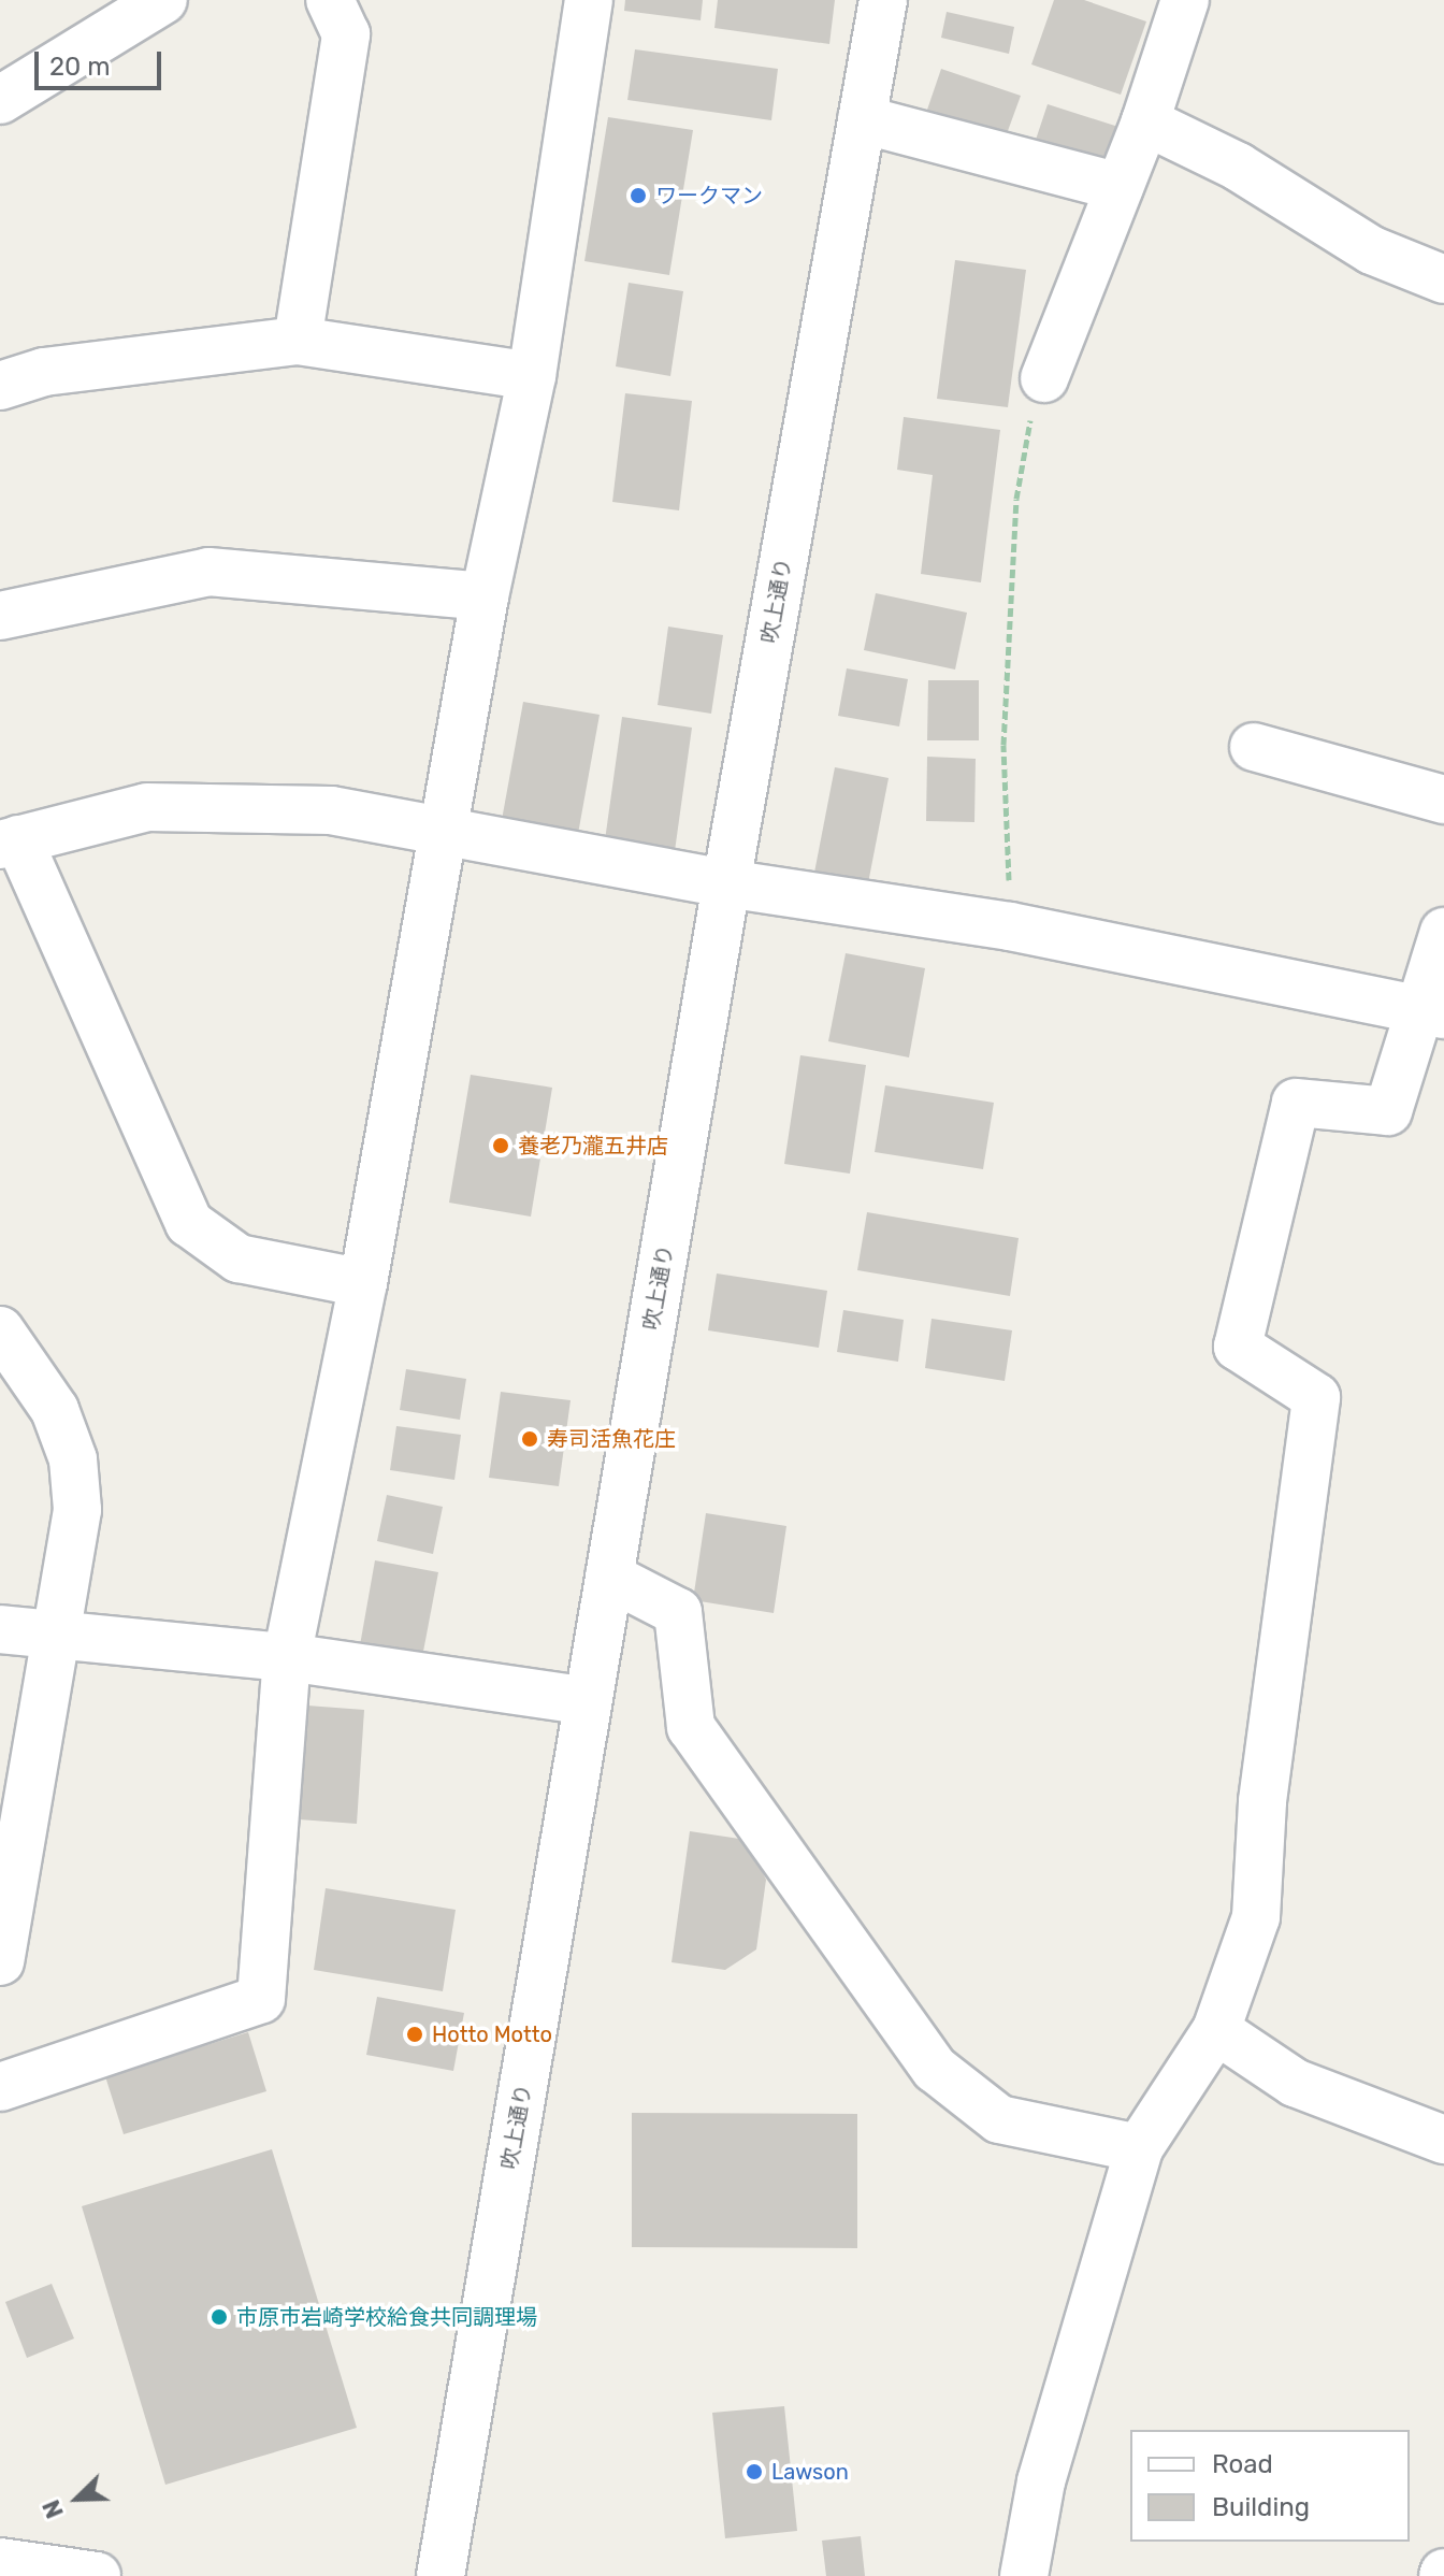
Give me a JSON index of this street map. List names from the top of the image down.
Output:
{
  "streets": {
    "street": ["吹上通り"]
  },
  "places": [
    "ワークマン",
    "養老乃瀧五井店",
    "寿司活魚花庄",
    "Hotto Motto",
    "市原市岩崎学校給食共同調理場",
    "Lawson"
  ],
  "legend": ["Road", "Building"],
  "scale_bar": "20 m",
  "north": "bottom left"
}
